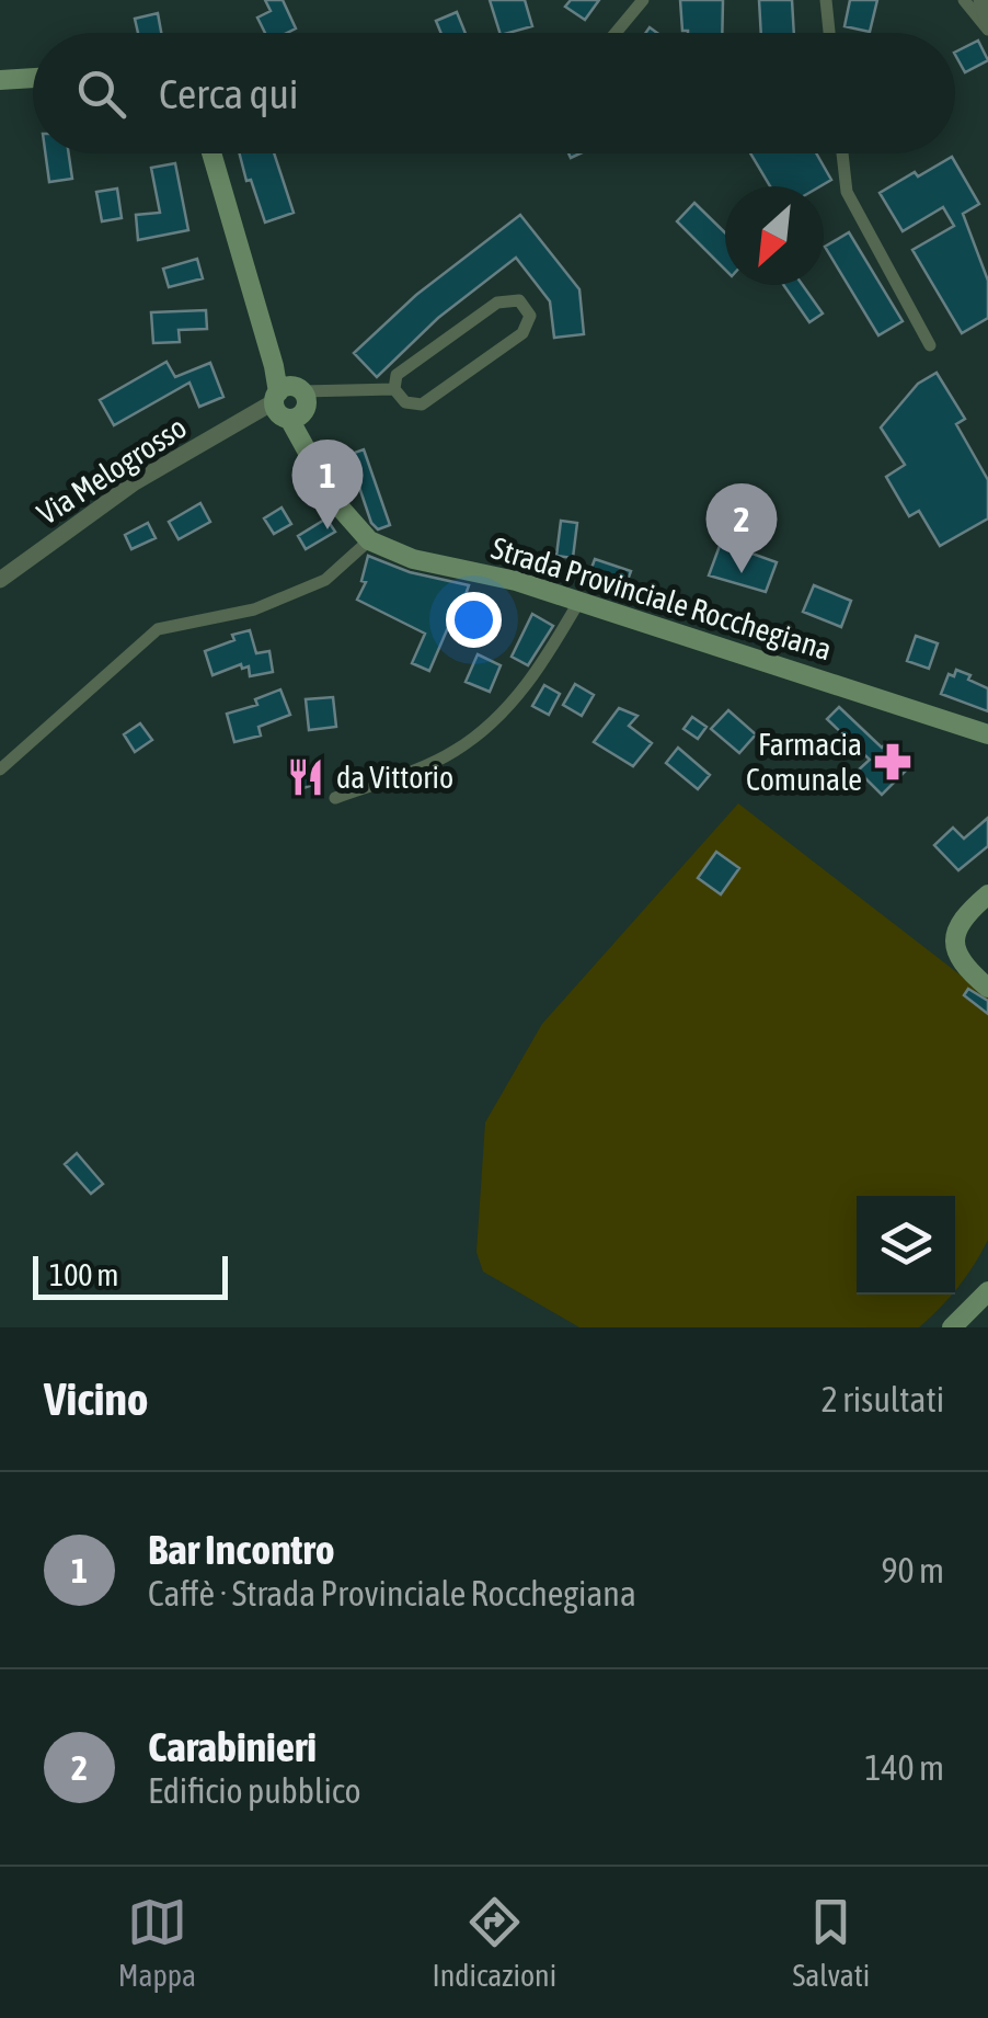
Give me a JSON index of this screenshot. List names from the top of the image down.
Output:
{
  "streets": {
    "main road": ["Strada Provinciale Rocchegiana"],
    "street": ["Via Melogrosso"]
  },
  "crossings": [
    ["Via Melogrosso", "Strada Provinciale Rocchegiana"]
  ],
  "places": {
    "pharmacy": ["Farmacia Comunale"],
    "restaurant": ["da Vittorio"]
  },
  "scale_bar": "100 m",
  "north": "bottom left",
  "page": {
    "search": "Cerca qui",
    "pins": ["1", "2"],
    "scale": "100 m",
    "heading": ["Vicino", "2 risultati"],
    "list": [
      {
        "mark": "1",
        "name": "Bar Incontro",
        "note": "Caffè · Strada Provinciale Rocchegiana",
        "value": "90 m"
      },
      {
        "mark": "2",
        "name": "Carabinieri",
        "note": "Edificio pubblico",
        "value": "140 m"
      }
    ],
    "nav": ["Mappa", "Indicazioni", "Salvati"]
  }
}
